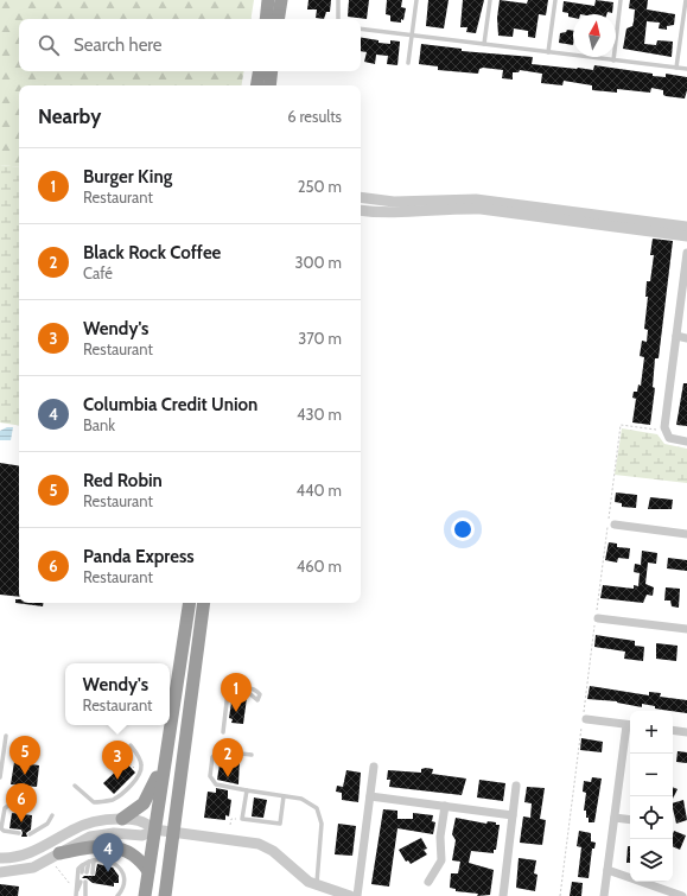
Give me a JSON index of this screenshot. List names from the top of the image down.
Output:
{
  "north": "top",
  "page": {
    "search": "Search here",
    "heading": ["Nearby", "6 results"],
    "list": [
      {
        "mark": "1",
        "name": "Burger King",
        "note": "Restaurant",
        "value": "250 m"
      },
      {
        "mark": "2",
        "name": "Black Rock Coffee",
        "note": "Café",
        "value": "300 m"
      },
      {
        "mark": "3",
        "name": "Wendy's",
        "note": "Restaurant",
        "value": "370 m"
      },
      {
        "mark": "4",
        "name": "Columbia Credit Union",
        "note": "Bank",
        "value": "430 m"
      },
      {
        "mark": "5",
        "name": "Red Robin",
        "note": "Restaurant",
        "value": "440 m"
      },
      {
        "mark": "6",
        "name": "Panda Express",
        "note": "Restaurant",
        "value": "460 m"
      }
    ],
    "popup": ["Wendy's", "Restaurant"],
    "pins": [
      "1",
      "5",
      "2",
      "3",
      "6",
      "4"
    ],
    "map_buttons": ["+", "−"]
  }
}
